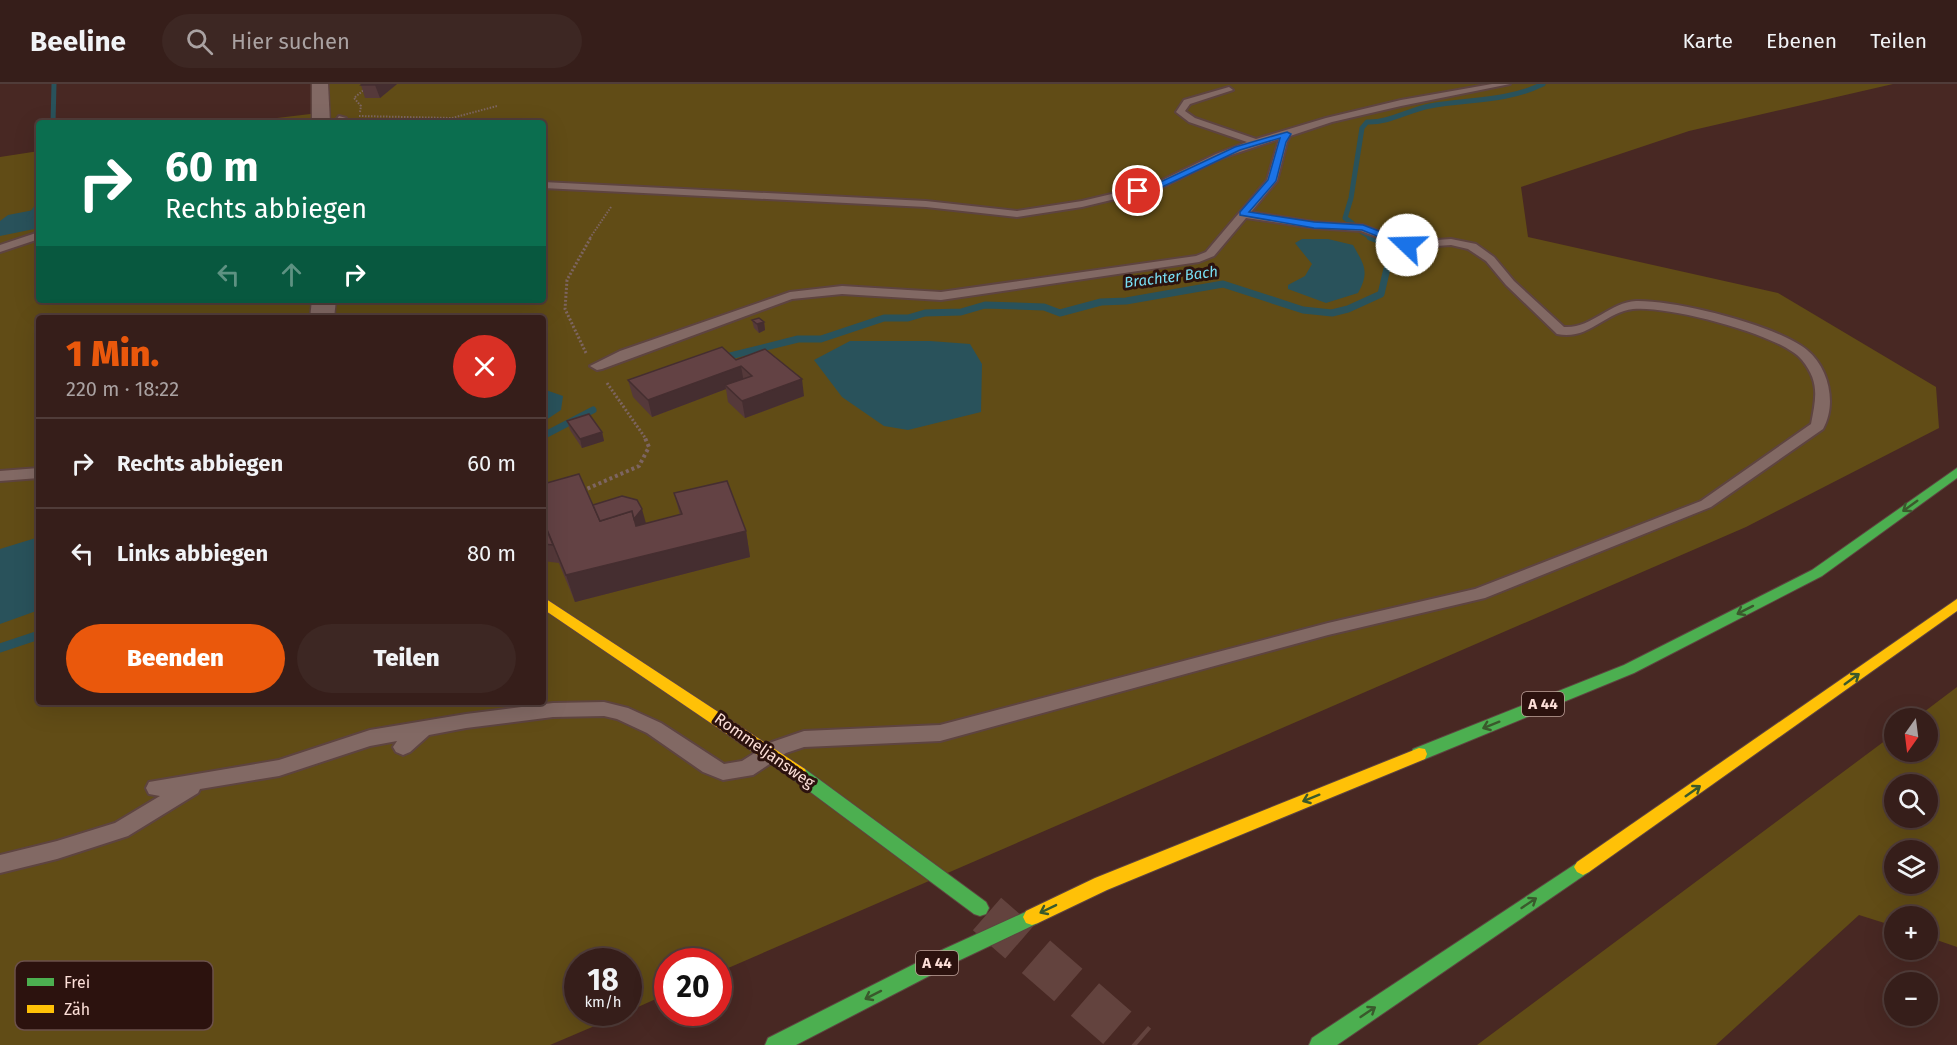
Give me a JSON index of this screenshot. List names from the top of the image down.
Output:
{
  "streets": {
    "main road": ["A 44", "Rommeljansweg"]
  },
  "water": ["Brachter Bach"],
  "legend": ["Frei", "Zäh"],
  "north": "bottom",
  "page": {
    "header": "Beeline",
    "search": "Hier suchen",
    "nav": ["Karte", "Ebenen", "Teilen"],
    "turn": ["60 m", "Rechts abbiegen"],
    "heading": ["1 Min.", "220 m · 18:22"],
    "list": [
      {
        "name": "Rechts abbiegen",
        "value": "60 m"
      },
      {
        "name": "Links abbiegen",
        "value": "80 m"
      }
    ],
    "buttons": ["Beenden", "Teilen"],
    "map_buttons": ["+", "−"],
    "speed": "18 km/h",
    "limit": "20"
  }
}
